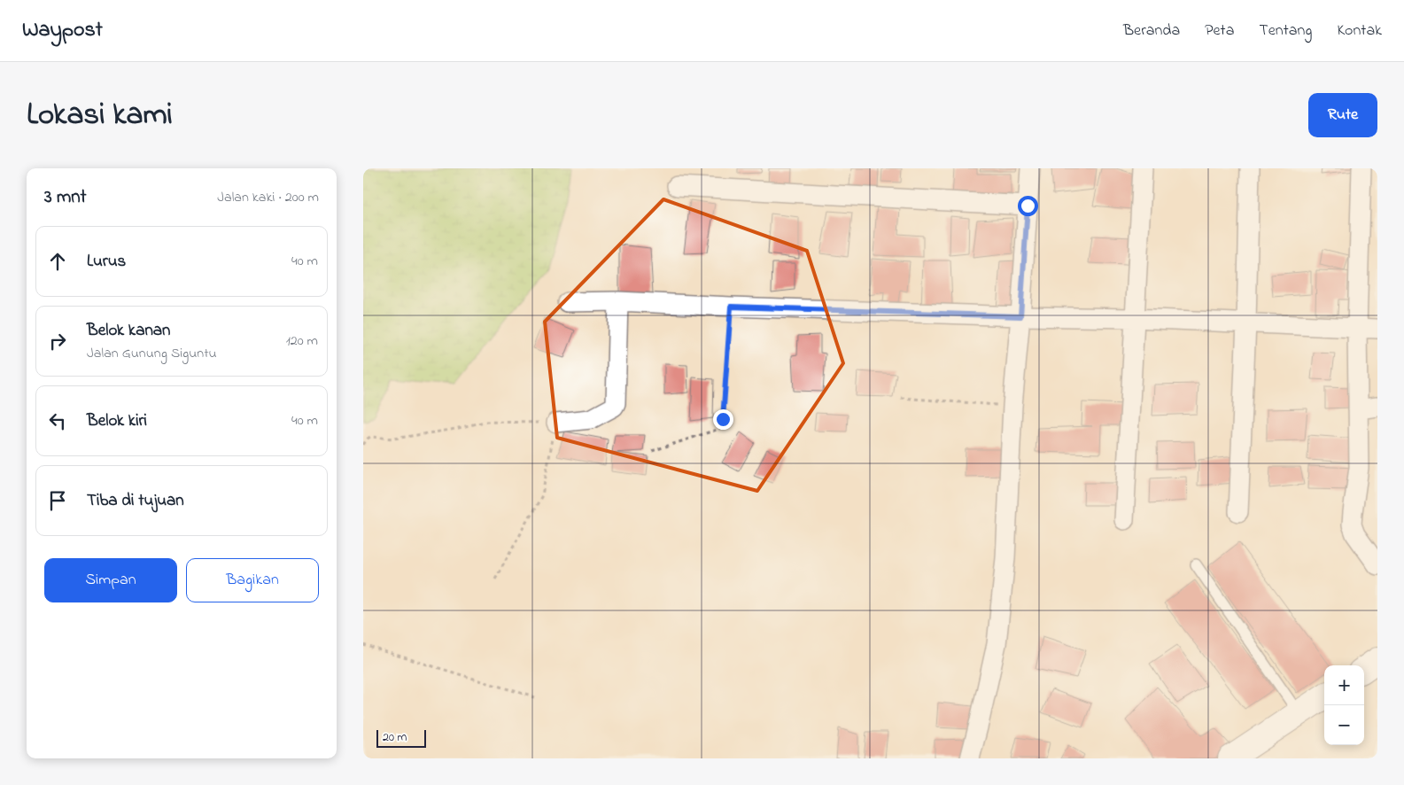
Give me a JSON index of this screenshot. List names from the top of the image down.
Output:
{
  "scale_bar": "20 m",
  "page": {
    "header": "Waypost",
    "nav": [
      "Beranda",
      "Peta",
      "Tentang",
      "Kontak"
    ],
    "title": "Lokasi kami",
    "buttons": [
      "Rute",
      ["Simpan", "Bagikan"]
    ],
    "heading": ["3 mnt", "Jalan kaki · 200 m"],
    "list": [
      ["Lurus", "40 m"],
      ["Belok kanan", "Jalan Gunung Siguntu", "120 m"],
      ["Belok kiri", "40 m"],
      "Tiba di tujuan"
    ],
    "map_buttons": ["+", "−"],
    "scale": "20 m"
  }
}
